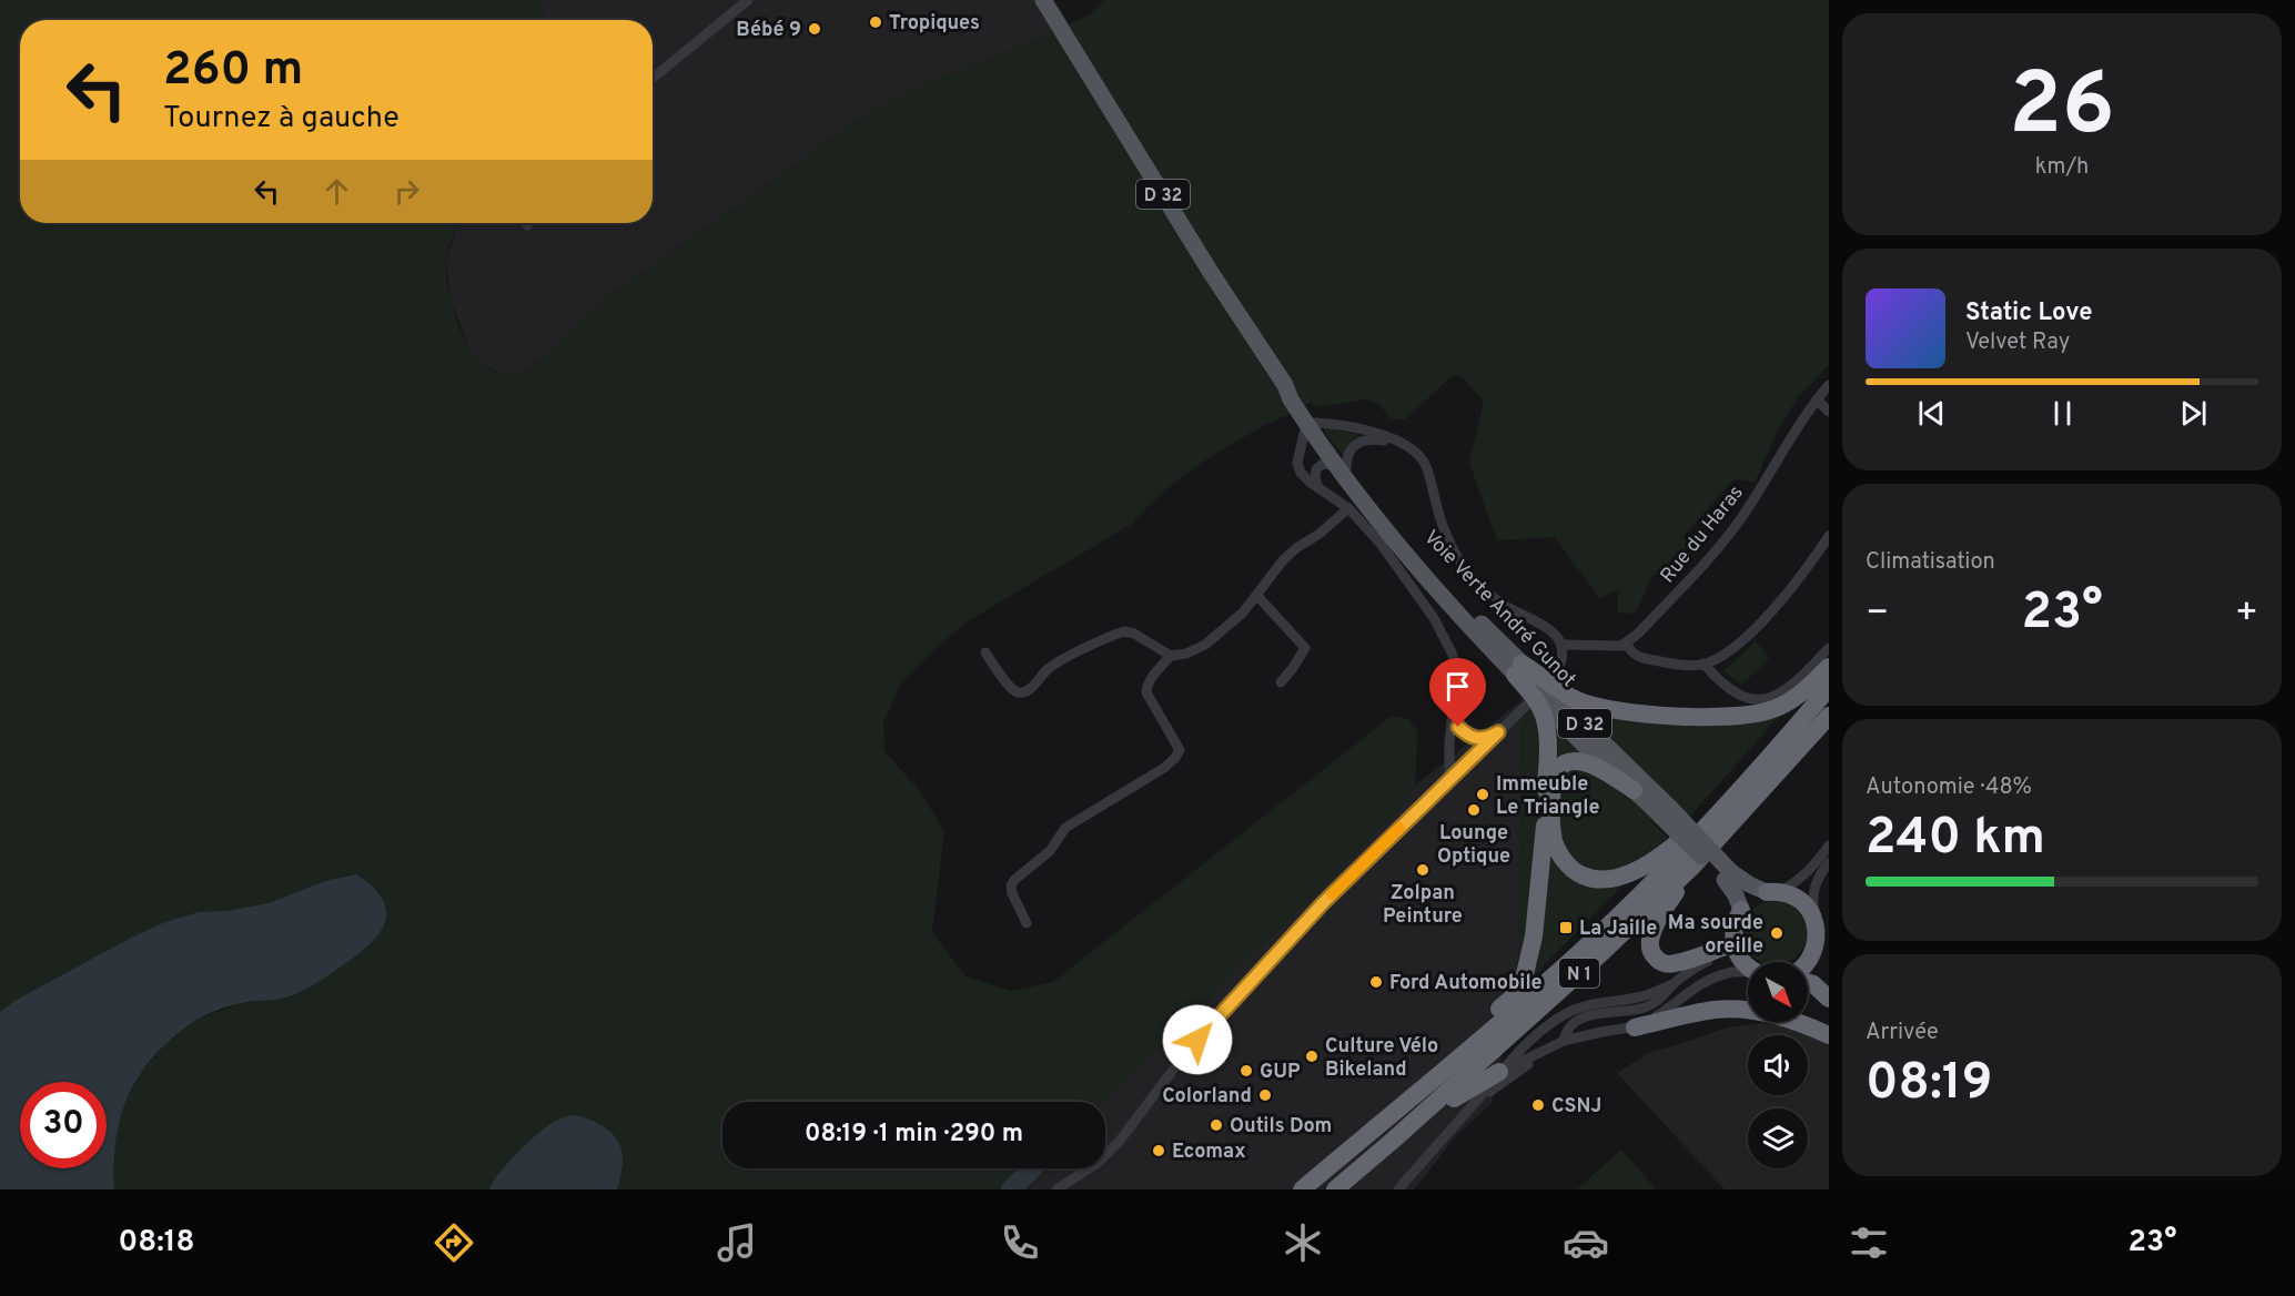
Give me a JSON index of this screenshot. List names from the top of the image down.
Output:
{
  "streets": {
    "highway": ["N 1"],
    "main road": ["D 32", "Voie Verte André Gunot"],
    "street": ["Rue du Haras"]
  },
  "places": {
    "other": [
      "Tropiques",
      "Bébé 9",
      "Immeuble Le Triangle",
      "Lounge Optique",
      "Zolpan Peinture",
      "Ma sourde oreille",
      "Ford Automobile",
      "Culture Vélo Bikeland",
      "GUP",
      "Colorland",
      "CSNJ",
      "Outils Dom",
      "Ecomax"
    ],
    "transit": ["La Jaille"]
  },
  "north": "bottom right",
  "page": {
    "tile": [
      ["26", "km/h"],
      "Climatisation",
      ["Autonomie · 48%", "240 km"],
      ["Arrivée", "08:19"]
    ],
    "turn": ["260 m", "Tournez à gauche"],
    "song": ["Static Love", "Velvet Ray"],
    "heat": ["−", "23°", "+"],
    "limit": "30",
    "trip": "08:19 · 1 min · 290 m",
    "tabs": ["08:18", "23°"]
  }
}
